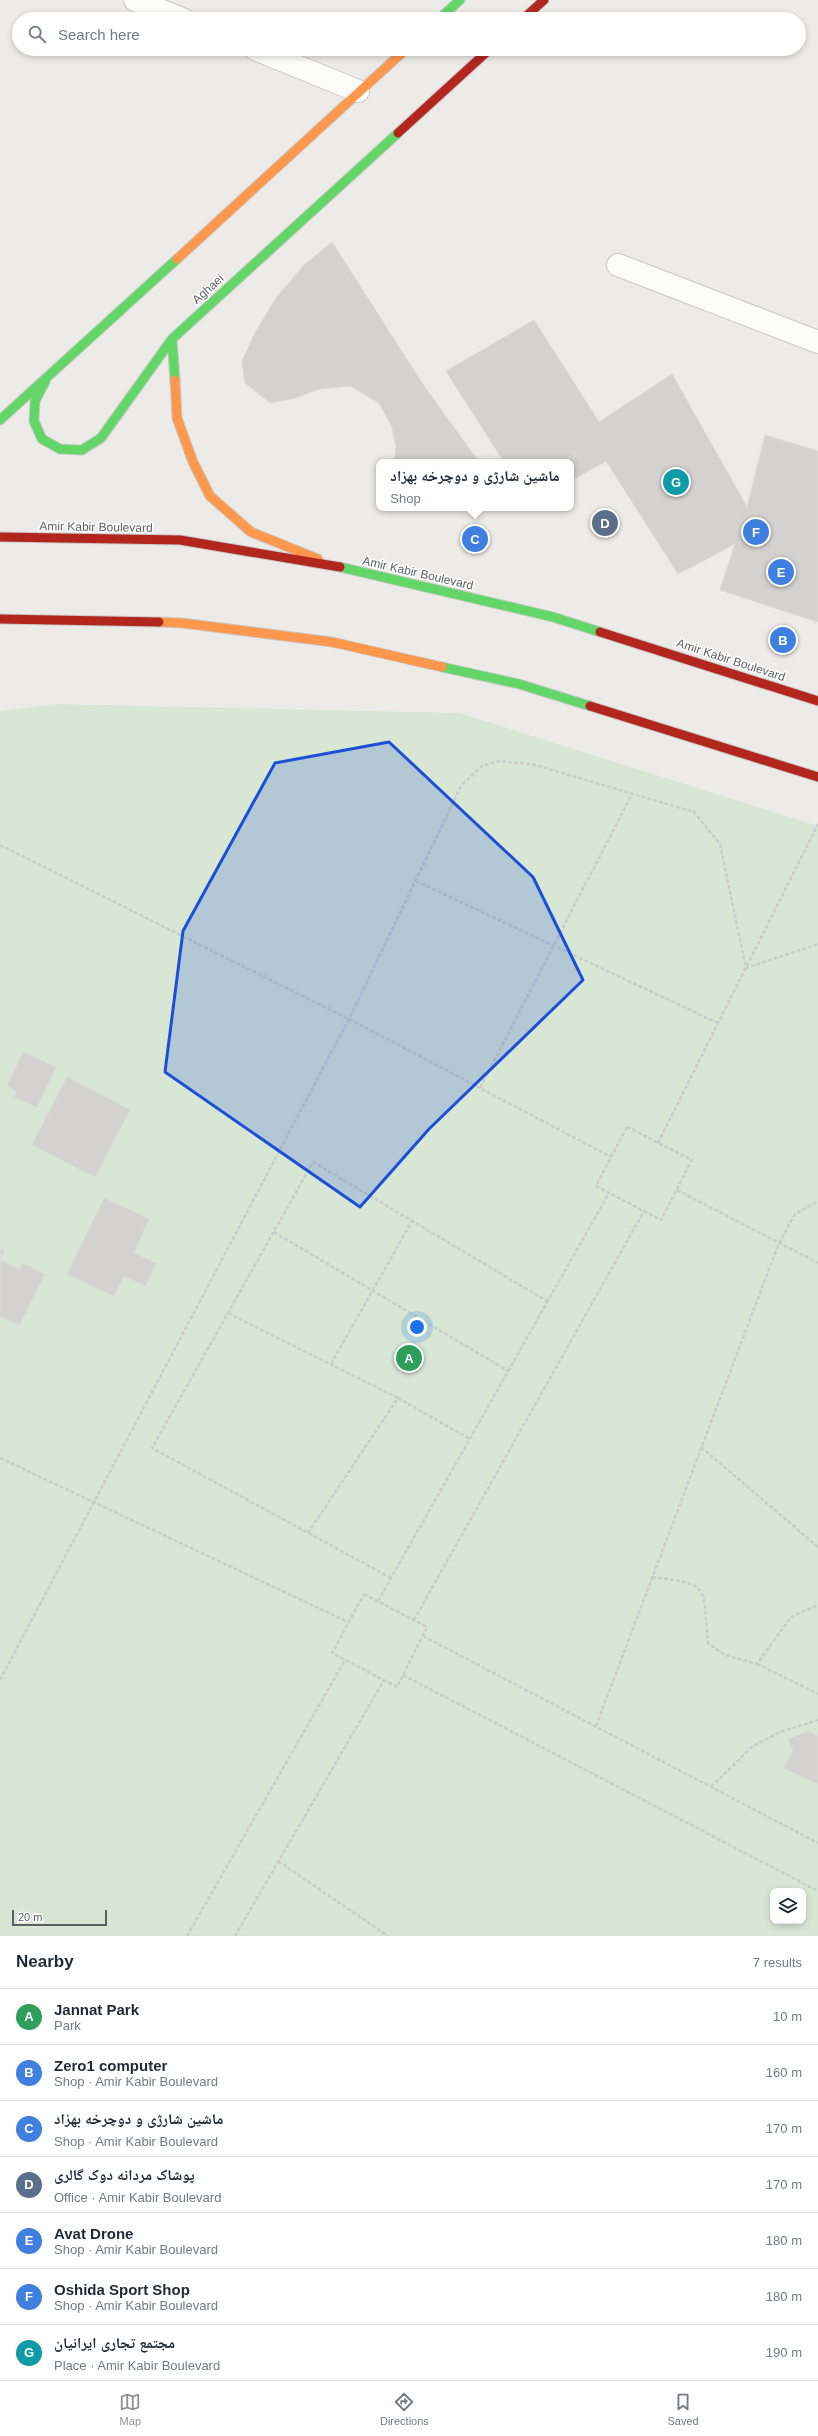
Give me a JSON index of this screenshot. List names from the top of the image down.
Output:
{
  "streets": {
    "main road": ["Aghaei", "Amir Kabir Boulevard"]
  },
  "scale_bar": "20 m",
  "page": {
    "search": "Search here",
    "popup": ["ماشین شارژی و دوچرخه بهزاد", "Shop"],
    "pins": [
      "G",
      "D",
      "F",
      "C",
      "E",
      "B",
      "A"
    ],
    "scale": "20 m",
    "heading": ["Nearby", "7 results"],
    "list": [
      {
        "mark": "A",
        "name": "Jannat Park",
        "note": "Park",
        "value": "10 m"
      },
      {
        "mark": "B",
        "name": "Zero1 computer",
        "note": "Shop · Amir Kabir Boulevard",
        "value": "160 m"
      },
      {
        "mark": "C",
        "name": "ماشین شارژی و دوچرخه بهزاد",
        "note": "Shop · Amir Kabir Boulevard",
        "value": "170 m"
      },
      {
        "mark": "D",
        "name": "پوشاک مردانه دوک گالری",
        "note": "Office · Amir Kabir Boulevard",
        "value": "170 m"
      },
      {
        "mark": "E",
        "name": "Avat Drone",
        "note": "Shop · Amir Kabir Boulevard",
        "value": "180 m"
      },
      {
        "mark": "F",
        "name": "Oshida Sport Shop",
        "note": "Shop · Amir Kabir Boulevard",
        "value": "180 m"
      },
      {
        "mark": "G",
        "name": "مجتمع تجاری ایرانیان",
        "note": "Place · Amir Kabir Boulevard",
        "value": "190 m"
      }
    ],
    "nav": ["Map", "Directions", "Saved"]
  }
}
